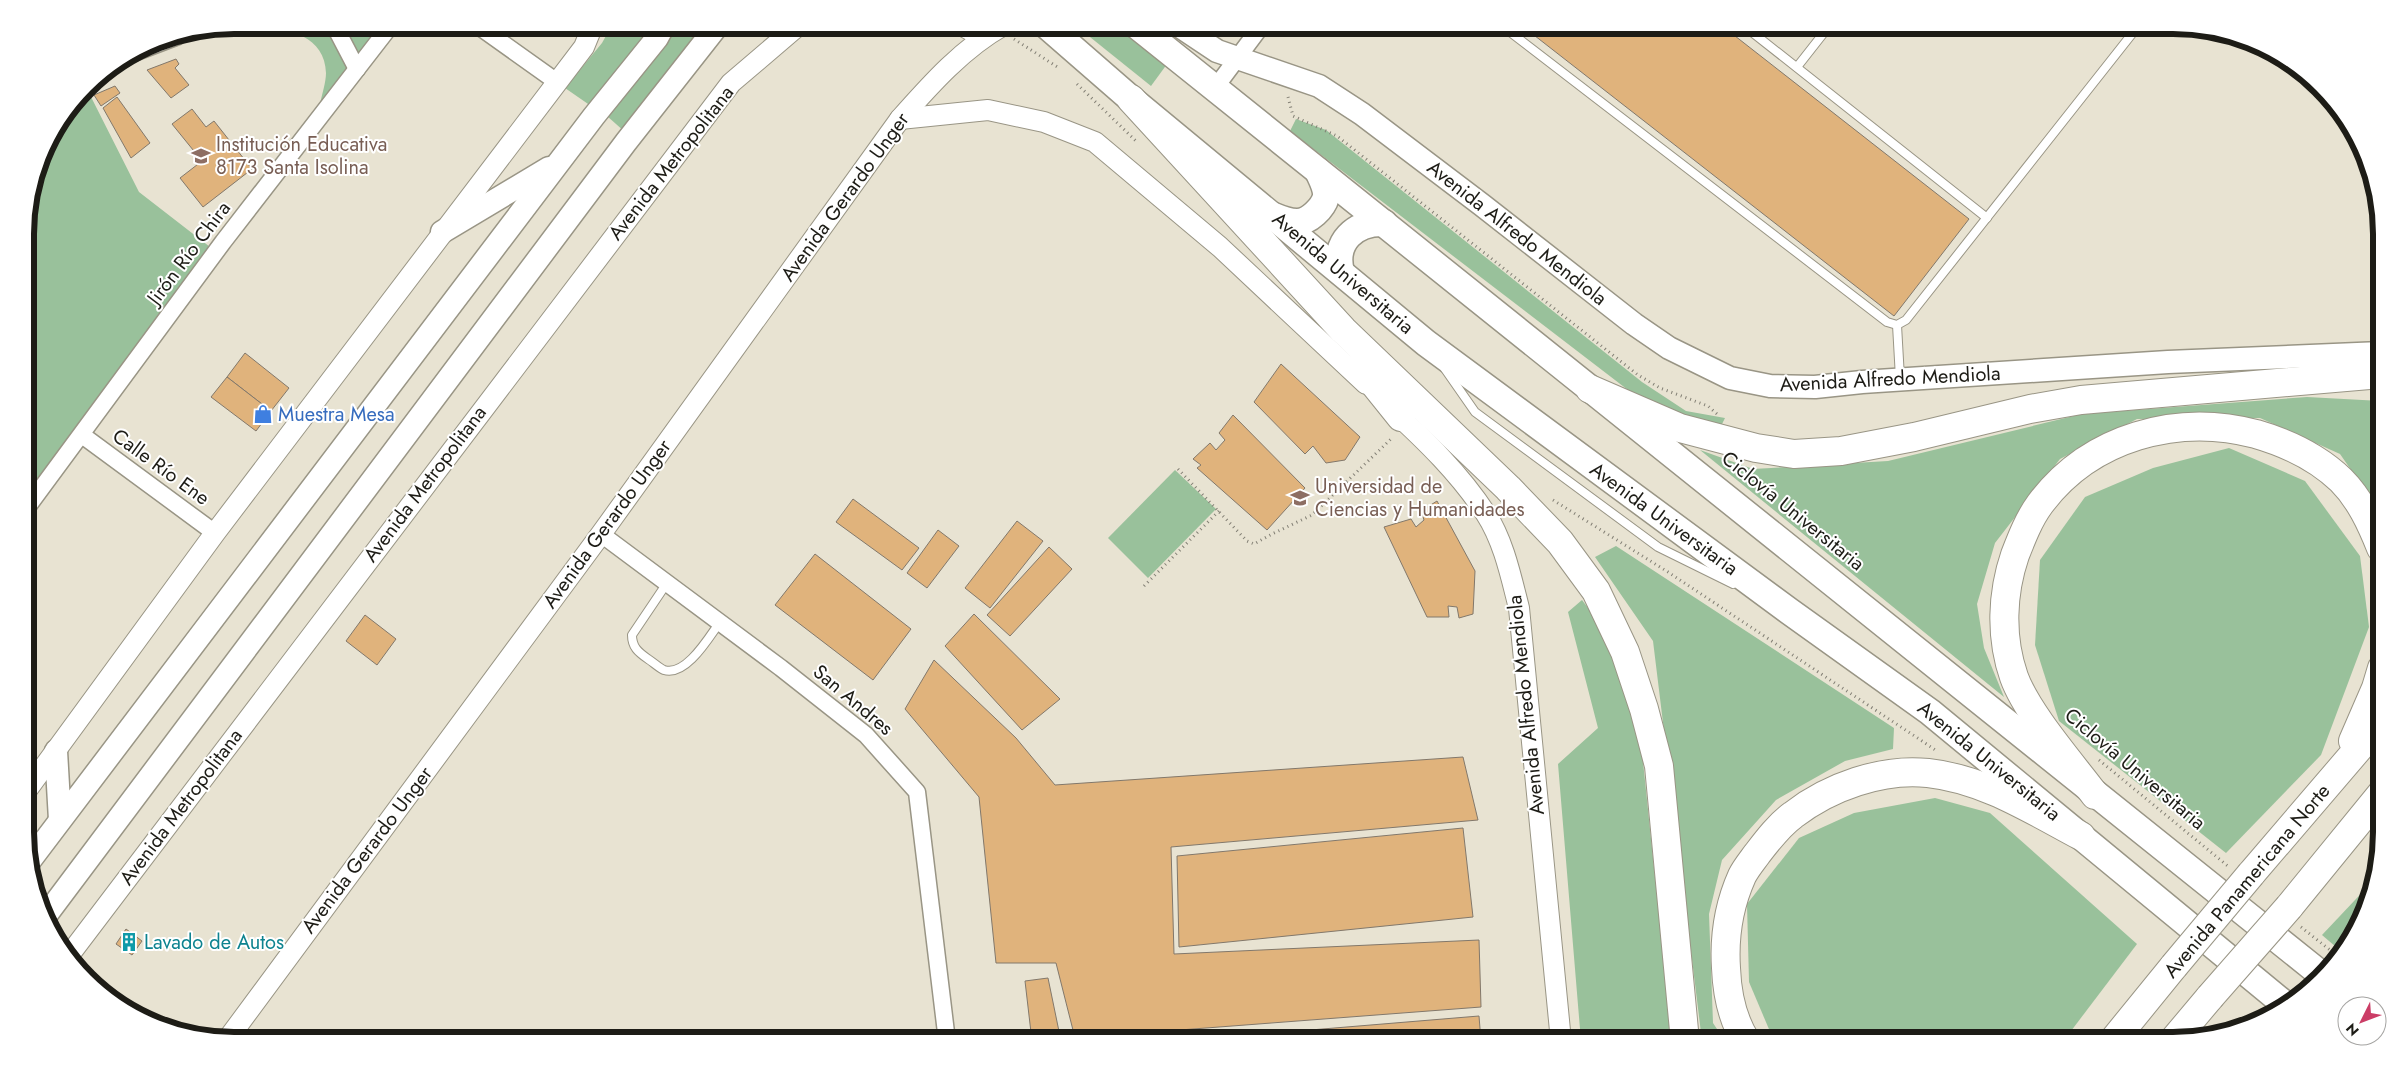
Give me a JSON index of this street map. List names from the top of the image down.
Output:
{
  "streets": {
    "highway": ["Avenida Panamericana Norte"],
    "main road": ["Avenida Alfredo Mendiola", "Avenida Universitaria"],
    "street": [
      "Avenida Metropolitana",
      "Avenida Gerardo Unger",
      "Jirón Río Chira",
      "Calle Río Ene",
      "San Andres"
    ],
    "path": ["Ciclovía Universitaria"]
  },
  "crossings": [
    ["Avenida Gerardo Unger", "Avenida Alfredo Mendiola"],
    ["Avenida Gerardo Unger", "San Andres"],
    ["Avenida Alfredo Mendiola", "Ciclovía Universitaria"],
    ["Jirón Río Chira", "Calle Río Ene"],
    ["Ciclovía Universitaria", "Avenida Panamericana Norte"]
  ],
  "places": {
    "school or university": ["Institución Educativa 8173 Santa Isolina", "Universidad de Ciencias y Humanidades"],
    "shop": ["Muestra Mesa"],
    "building": ["Lavado de Autos"]
  },
  "north": "bottom left"
}
